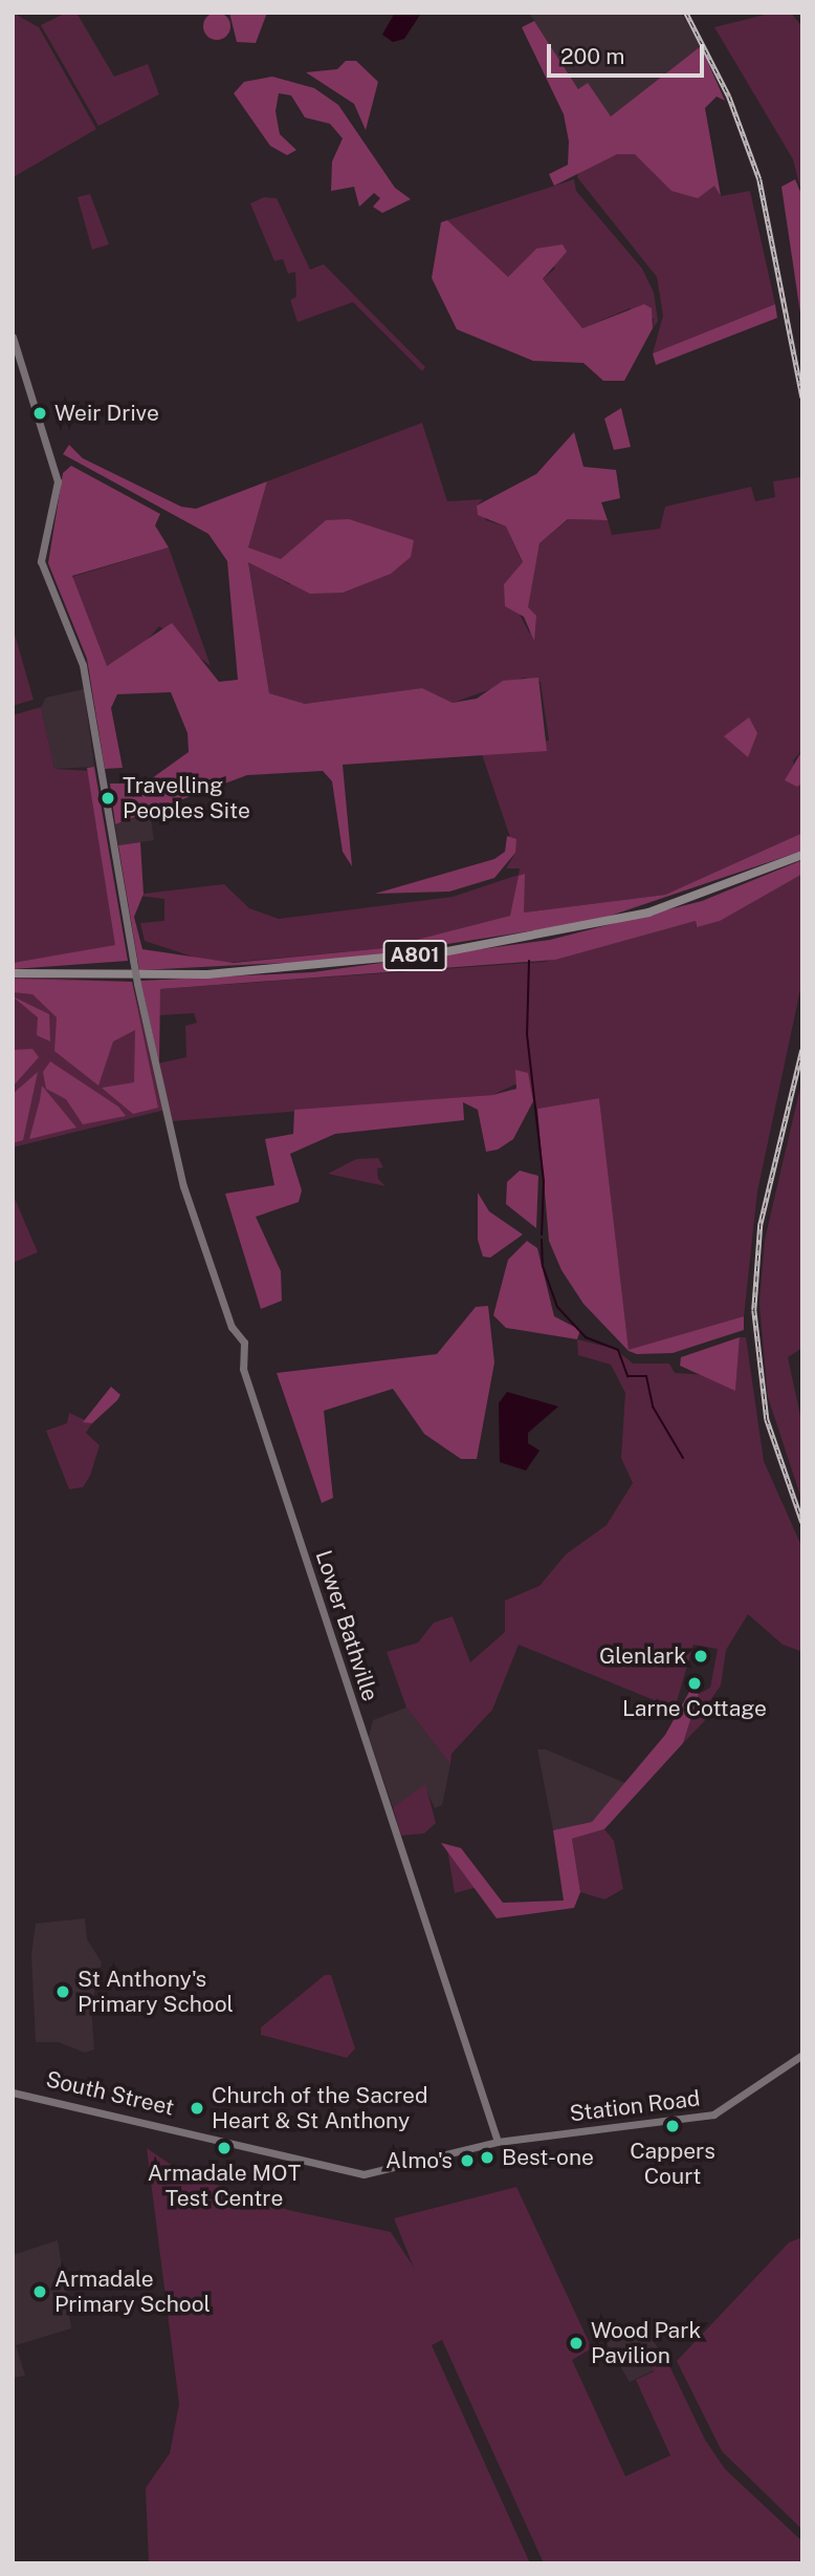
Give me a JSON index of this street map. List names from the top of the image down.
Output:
{
  "streets": {
    "main road": [
      "A801",
      "Lower Bathville",
      "South Street",
      "Station Road"
    ]
  },
  "crossings": [
    ["Lower Bathville", "South Street"],
    ["Lower Bathville", "Station Road"],
    ["South Street", "Station Road"]
  ],
  "places": [
    "Weir Drive",
    "Travelling Peoples Site",
    "Glenlark",
    "Larne Cottage",
    "St Anthony's Primary School",
    "Church of the Sacred Heart & St Anthony",
    "Cappers Court",
    "Armadale MOT Test Centre",
    "Best-one",
    "Almo's",
    "Armadale Primary School",
    "Wood Park Pavilion"
  ],
  "scale_bar": "200 m"
}
